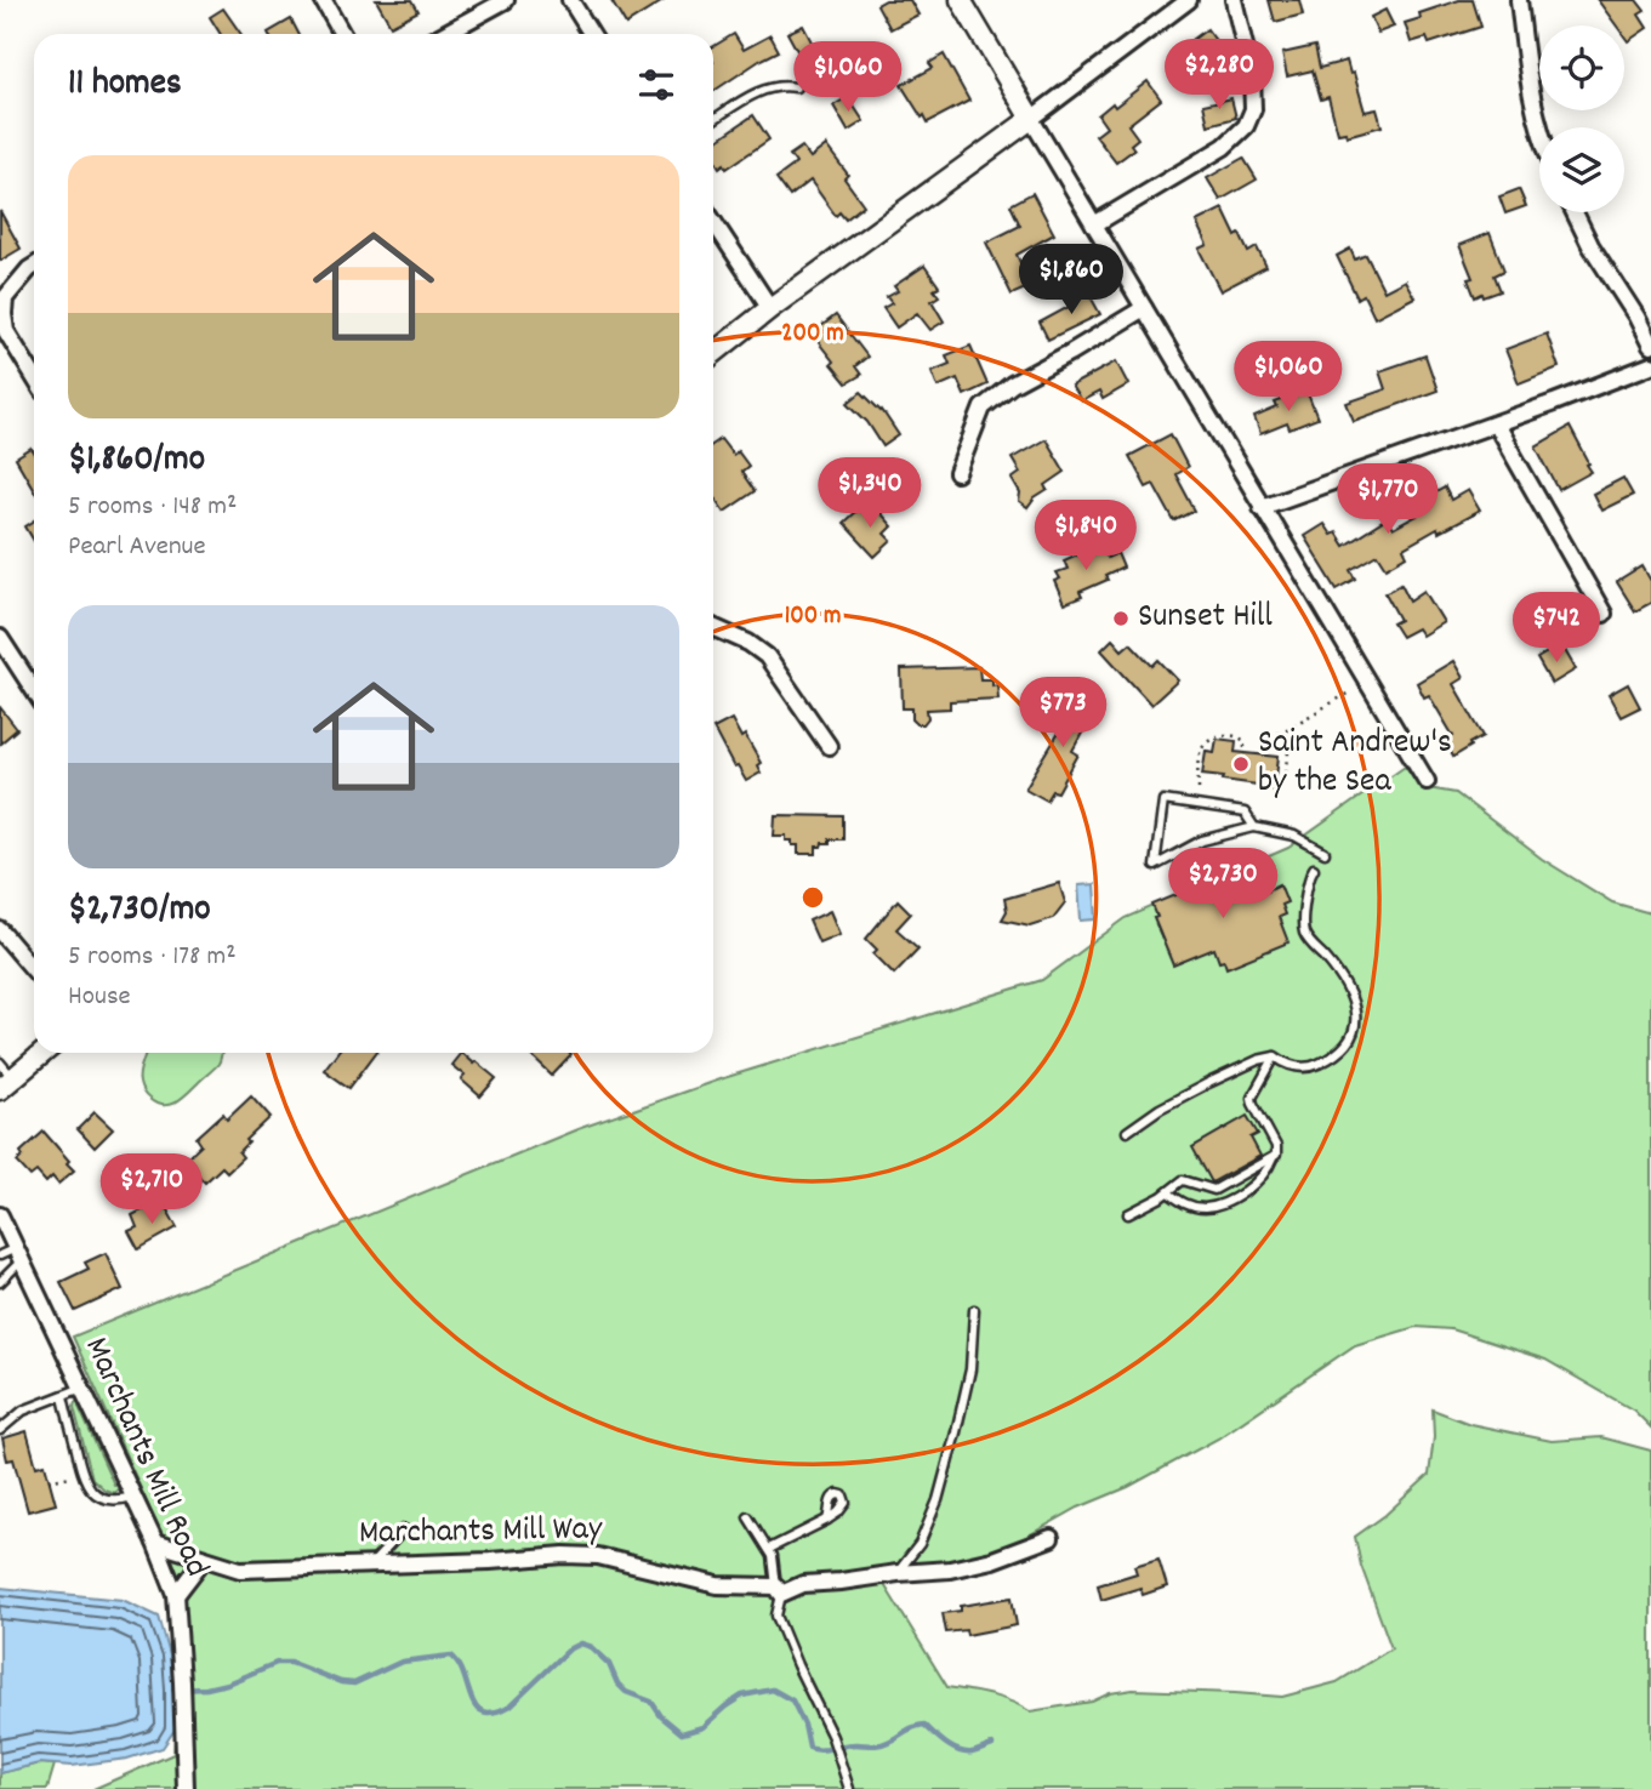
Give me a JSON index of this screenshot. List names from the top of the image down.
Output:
{
  "streets": {
    "street": ["Marchants Mill Road", "Marchants Mill Way"]
  },
  "crossings": [
    ["Marchants Mill Road", "Marchants Mill Way"]
  ],
  "places": ["Sunset Hill", "Saint Andrew's by the Sea"],
  "page": {
    "heading": "11 homes",
    "price": [
      "$2,280",
      "$1,060",
      "$1,860",
      "$1,060",
      "$1,340",
      "$1,770",
      "$1,840",
      "$742",
      "$773",
      "$2,730",
      "$2,710"
    ],
    "list": [
      {
        "name": "$1,860/mo",
        "note": "5 rooms · 148 m² · Pearl Avenue"
      },
      {
        "name": "$2,730/mo",
        "note": "5 rooms · 178 m² · House"
      }
    ]
  },
  "rings": ["200 m", "100 m"]
}
